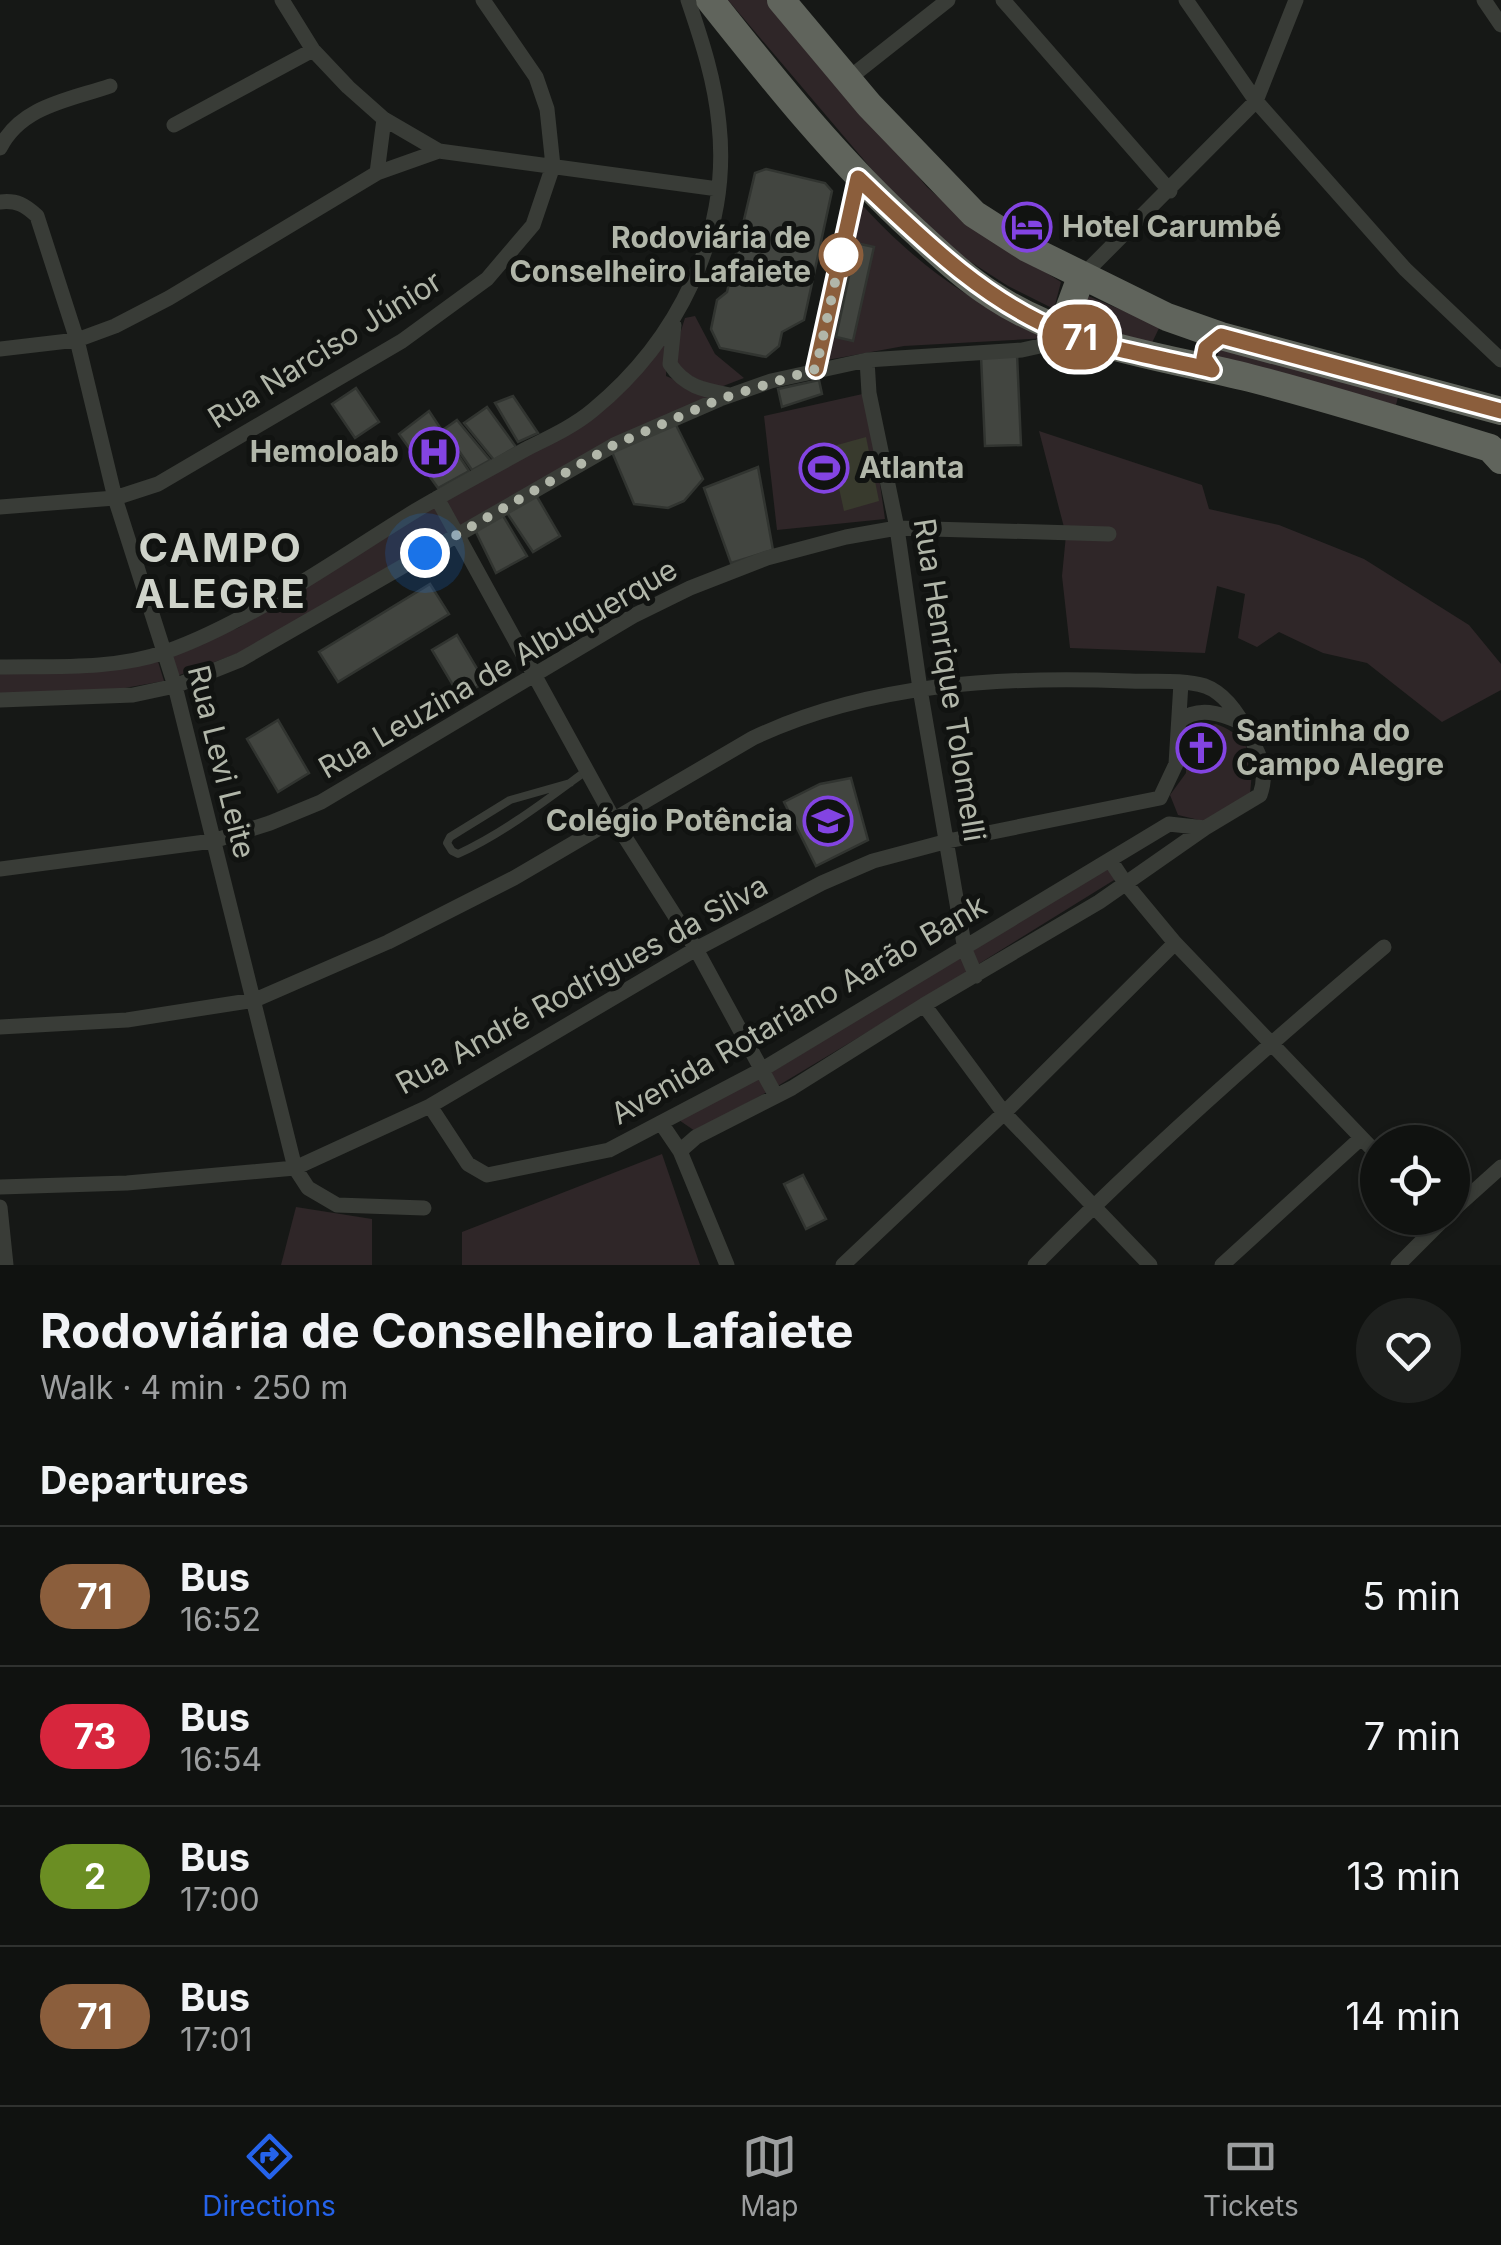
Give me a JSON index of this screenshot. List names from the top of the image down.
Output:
{
  "streets": {
    "street": [
      "Rua Narciso Júnior",
      "Rua Leuzina de Albuquerque",
      "Rua Henrique Tolomelli",
      "Rua Levi Leite",
      "Rua André Rodrigues da Silva",
      "Avenida Rotariano Aarão Bank"
    ]
  },
  "crossings": [
    ["Rua Narciso Júnior", "Rua Levi Leite"],
    ["Rua Leuzina de Albuquerque", "Rua Henrique Tolomelli"],
    ["Rua Leuzina de Albuquerque", "Rua Levi Leite"],
    ["Rua Henrique Tolomelli", "Rua André Rodrigues da Silva"],
    ["Rua Henrique Tolomelli", "Avenida Rotariano Aarão Bank"],
    ["Rua Levi Leite", "Rua André Rodrigues da Silva"],
    ["Rua André Rodrigues da Silva", "Avenida Rotariano Aarão Bank"]
  ],
  "districts": ["CAMPO ALEGRE"],
  "places": {
    "hotel": ["Hotel Carumbé"],
    "other": ["Rodoviária de Conselheiro Lafaiete"],
    "hospital": ["Hemoloab"],
    "sports": ["Atlanta"],
    "church": ["Santinha do Campo Alegre"],
    "school or university": ["Colégio Potência"]
  },
  "lines": ["bus line 71"],
  "page": {
    "on_map": "71",
    "heading": [
      ["Rodoviária de Conselheiro Lafaiete", "Walk · 4 min · 250 m"],
      "Departures"
    ],
    "list": [
      {
        "mark": "71",
        "name": "Bus",
        "note": "16:52",
        "value": "5 min"
      },
      {
        "mark": "73",
        "name": "Bus",
        "note": "16:54",
        "value": "7 min"
      },
      {
        "mark": "2",
        "name": "Bus",
        "note": "17:00",
        "value": "13 min"
      },
      {
        "mark": "71",
        "name": "Bus",
        "note": "17:01",
        "value": "14 min"
      }
    ],
    "tabs": ["Directions", "Map", "Tickets"]
  }
}
